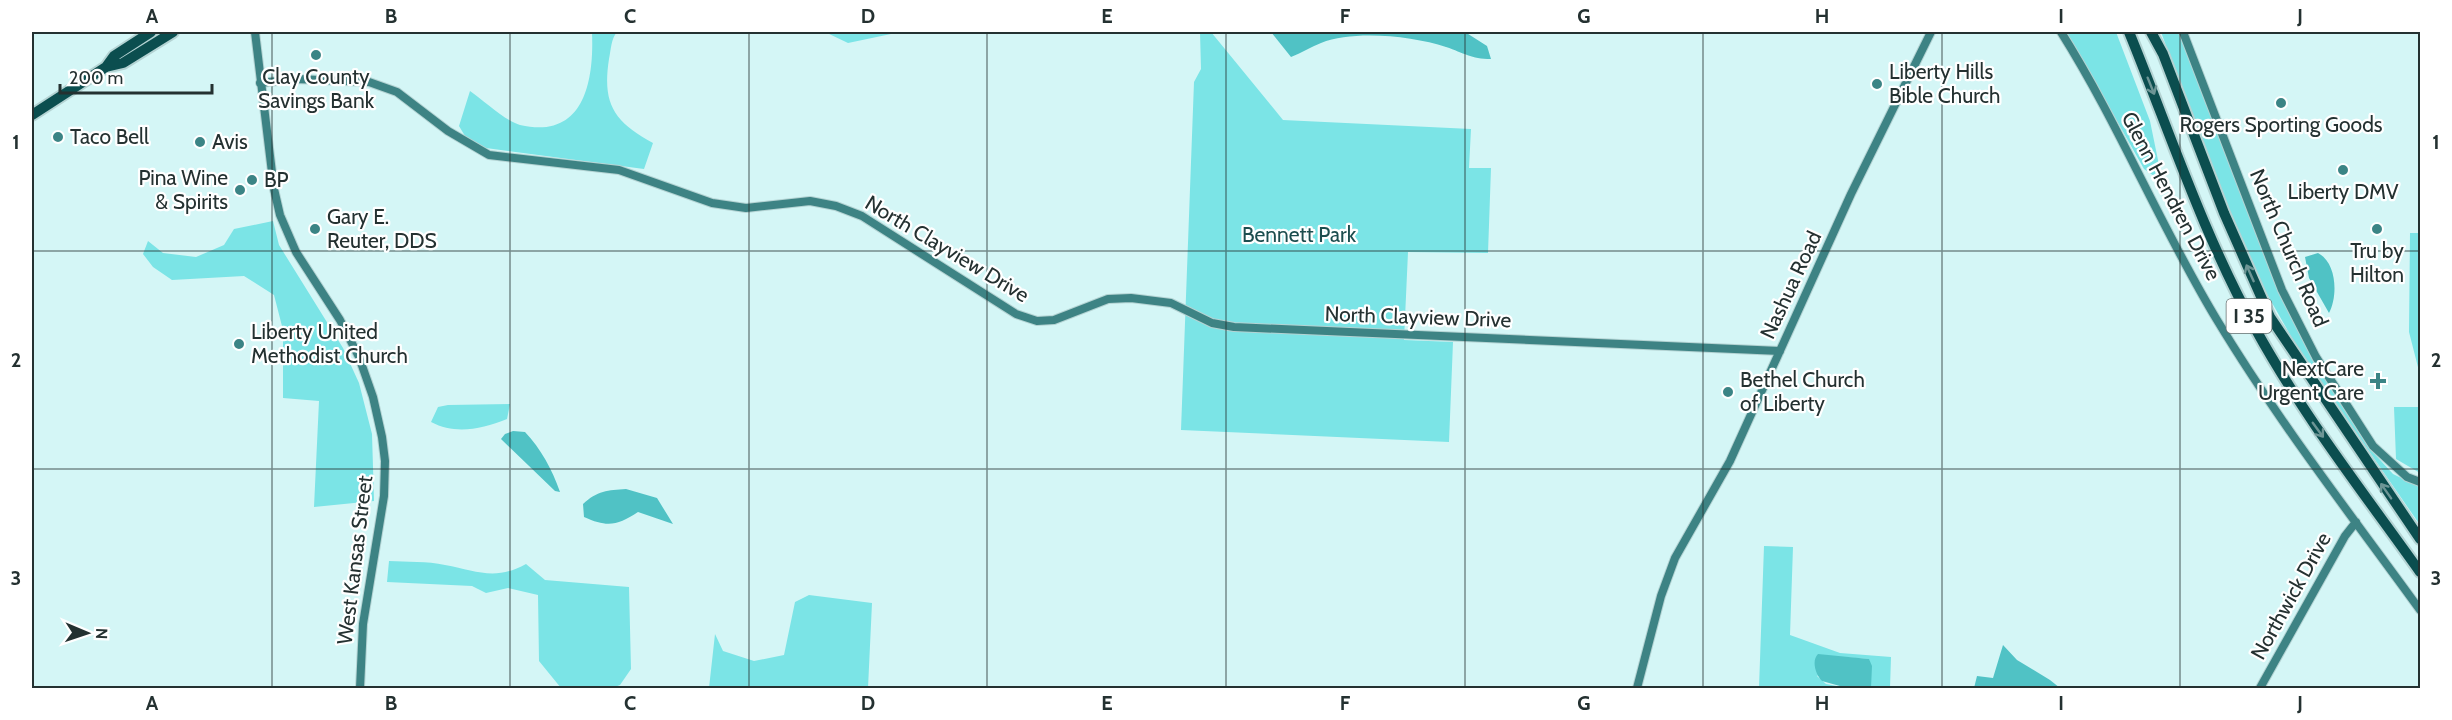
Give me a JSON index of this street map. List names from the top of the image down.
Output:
{
  "streets": {
    "highway": ["I 35"],
    "street": [
      "Glenn Hendren Drive",
      "North Church Road",
      "North Clayview Drive",
      "Nashua Road",
      "West Kansas Street",
      "Northwick Drive"
    ]
  },
  "crossings": [
    ["Glenn Hendren Drive", "Northwick Drive"],
    ["North Clayview Drive", "Nashua Road"],
    ["North Clayview Drive", "West Kansas Street"]
  ],
  "parks": ["Bennett Park"],
  "places": {
    "other": [
      "Clay County Savings Bank",
      "Liberty Hills Bible Church",
      "Rogers Sporting Goods",
      "Taco Bell",
      "Avis",
      "Liberty DMV",
      "BP",
      "Pina Wine & Spirits",
      "Gary E. Reuter, DDS",
      "Tru by Hilton",
      "Liberty United Methodist Church",
      "Bethel Church of Liberty"
    ],
    "health": ["NextCare Urgent Care"]
  },
  "scale_bar": "200 m",
  "north": "right",
  "grid": {
    "columns": [
      "A",
      "B",
      "C",
      "D",
      "E",
      "F",
      "G",
      "H",
      "I",
      "J"
    ],
    "rows": ["1", "2", "3"]
  }
}
